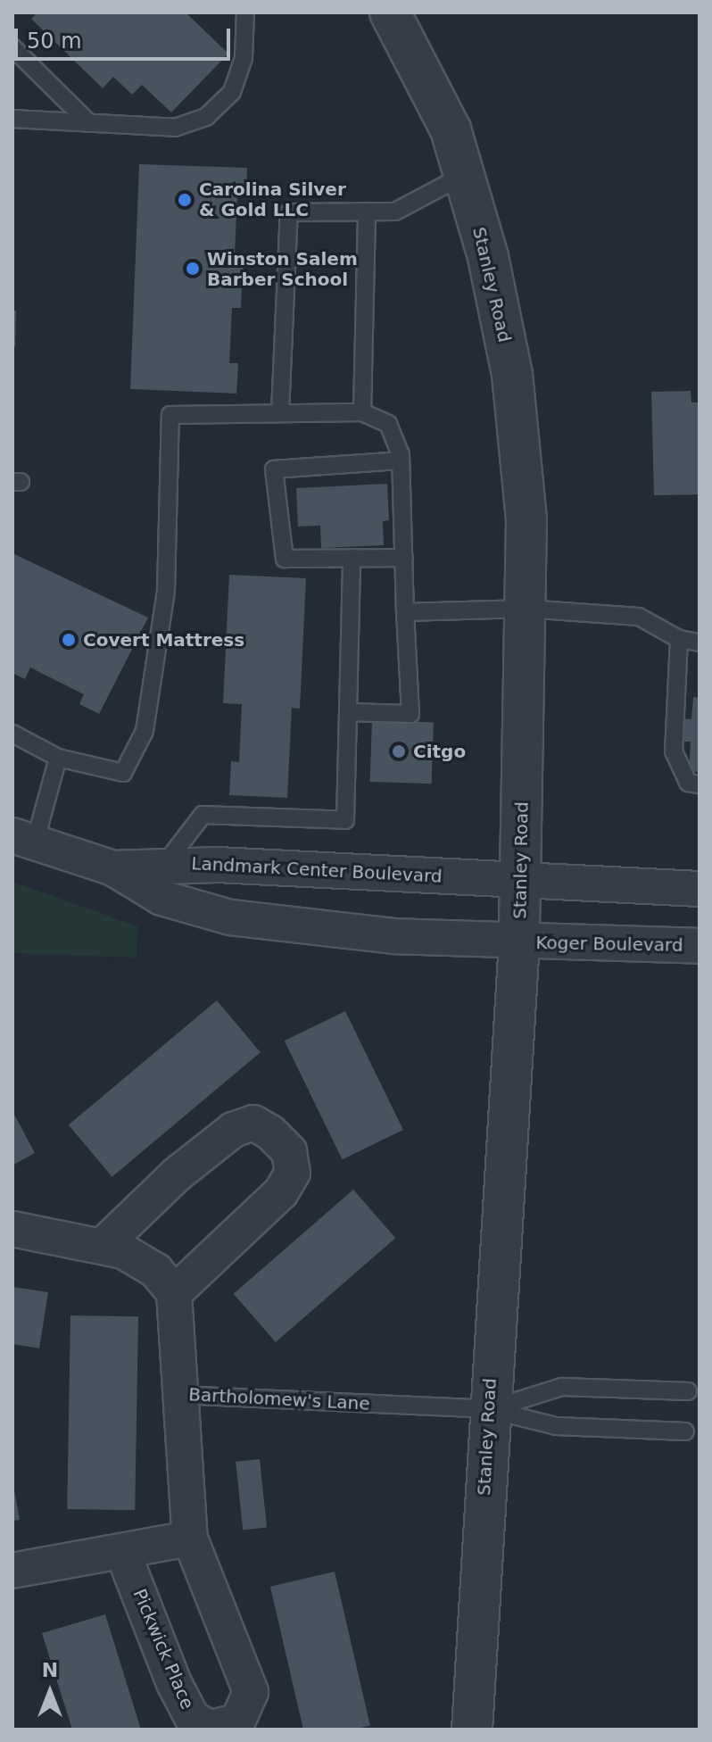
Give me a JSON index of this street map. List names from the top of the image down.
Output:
{
  "streets": {
    "street": [
      "Stanley Road",
      "Landmark Center Boulevard",
      "Koger Boulevard",
      "Bartholomew's Lane",
      "Pickwick Place"
    ]
  },
  "crossings": [
    ["Stanley Road", "Landmark Center Boulevard"],
    ["Stanley Road", "Koger Boulevard"],
    ["Stanley Road", "Bartholomew's Lane"],
    ["Landmark Center Boulevard", "Koger Boulevard"],
    ["Bartholomew's Lane", "Pickwick Place"]
  ],
  "places": [
    "Carolina Silver & Gold LLC",
    "Winston Salem Barber School",
    "Covert Mattress",
    "Citgo"
  ],
  "scale_bar": "50 m",
  "north": "top"
}
